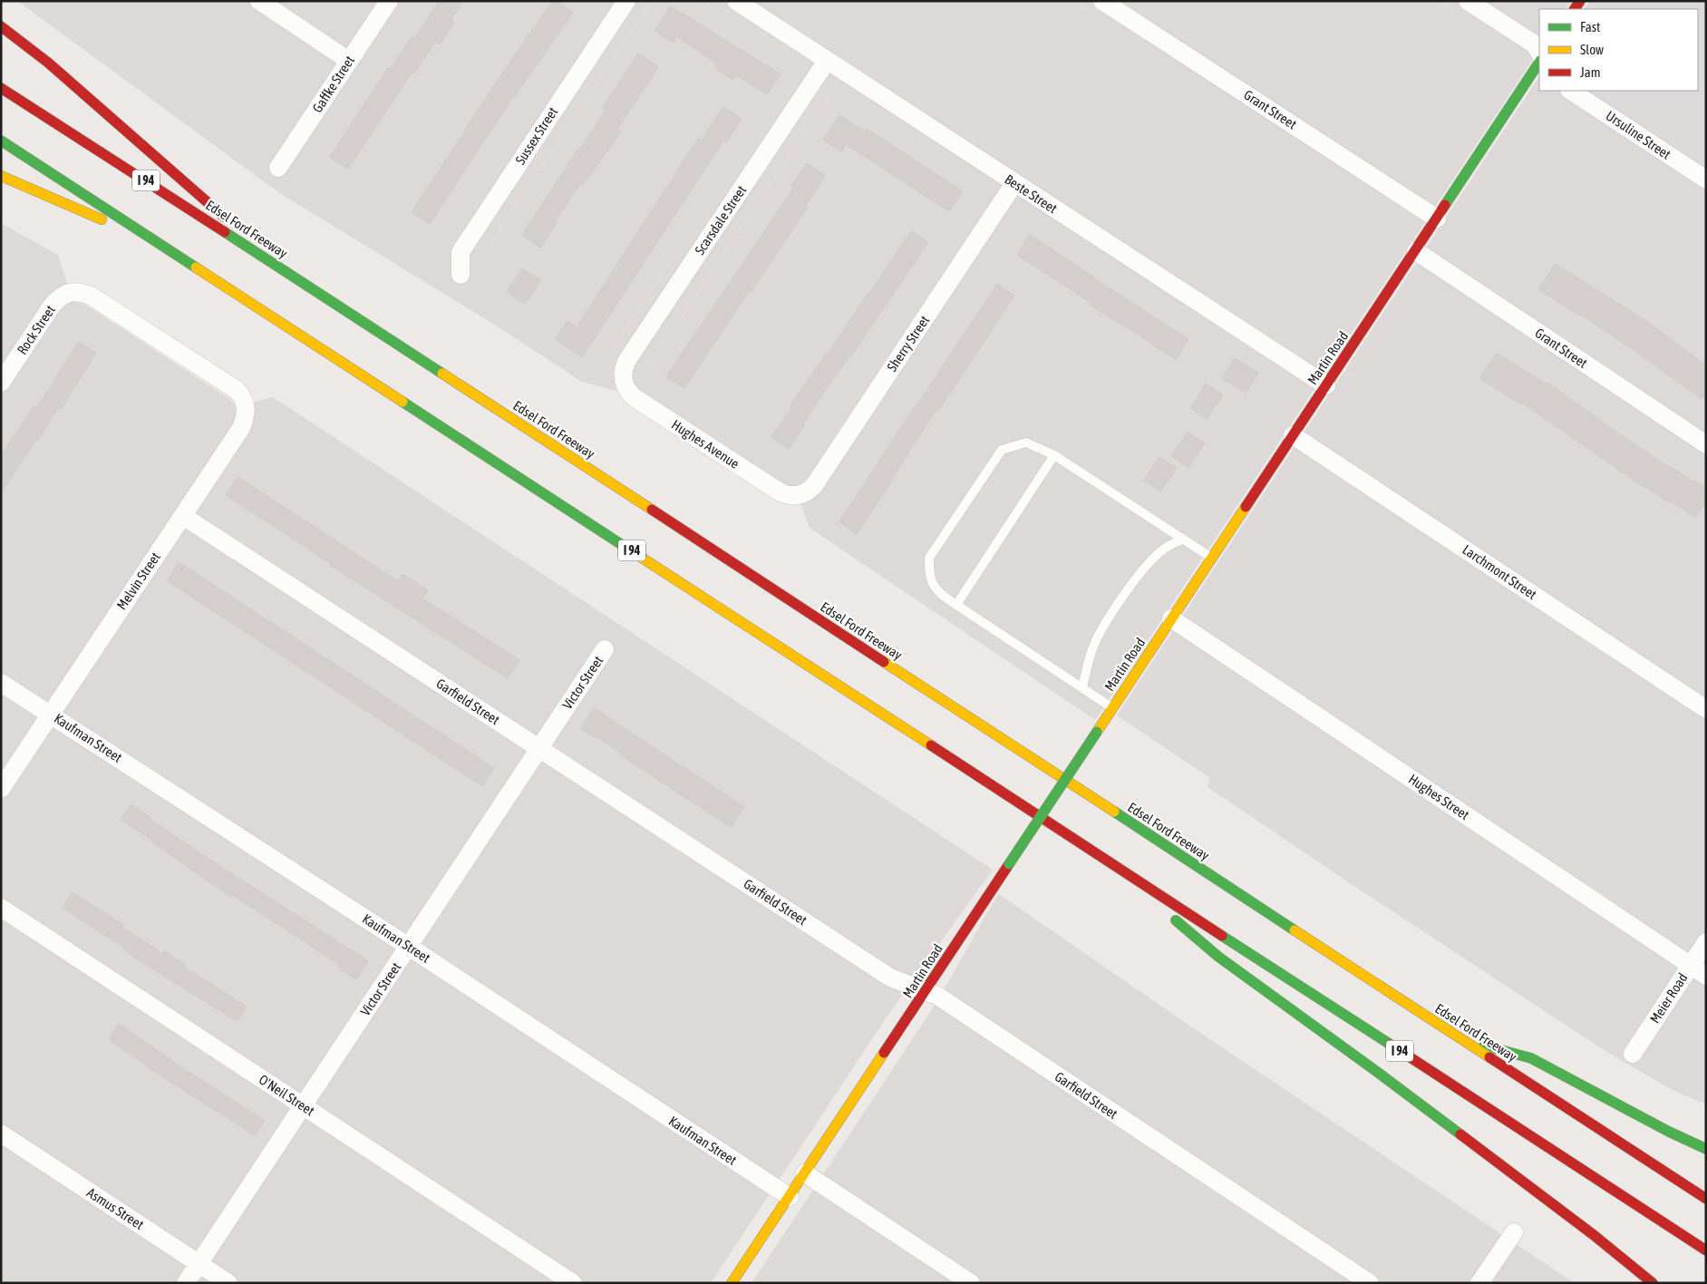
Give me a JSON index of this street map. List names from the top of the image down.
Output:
{
  "streets": {
    "main road": ["I 94", "Edsel Ford Freeway", "Martin Road"],
    "street": [
      "Gaffke Street",
      "Grant Street",
      "Ursuline Street",
      "Sussex Street",
      "Beste Street",
      "Scarsdale Street",
      "Rock Street",
      "Sherry Street",
      "Hughes Avenue",
      "Larchmont Street",
      "Melvin Street",
      "Victor Street",
      "Garfield Street",
      "Kaufman Street",
      "Hughes Street",
      "Meier Road",
      "O'Neil Street",
      "Asmus Street"
    ]
  },
  "crossings": [
    ["Grant Street", "Martin Road"],
    ["Beste Street", "Scarsdale Street"],
    ["Beste Street", "Sherry Street"],
    ["Beste Street", "Martin Road"],
    ["Scarsdale Street", "Hughes Avenue"],
    ["Rock Street", "Melvin Street"],
    ["Sherry Street", "Hughes Avenue"],
    ["Martin Road", "Larchmont Street"],
    ["Martin Road", "Garfield Street"],
    ["Martin Road", "Kaufman Street"],
    ["Martin Road", "Hughes Street"],
    ["Melvin Street", "Garfield Street"],
    ["Melvin Street", "Kaufman Street"],
    ["Victor Street", "Garfield Street"],
    ["Victor Street", "Kaufman Street"],
    ["Victor Street", "O'Neil Street"],
    ["Victor Street", "Asmus Street"],
    ["Hughes Street", "Meier Road"]
  ],
  "legend": ["Fast", "Slow", "Jam"]
}
